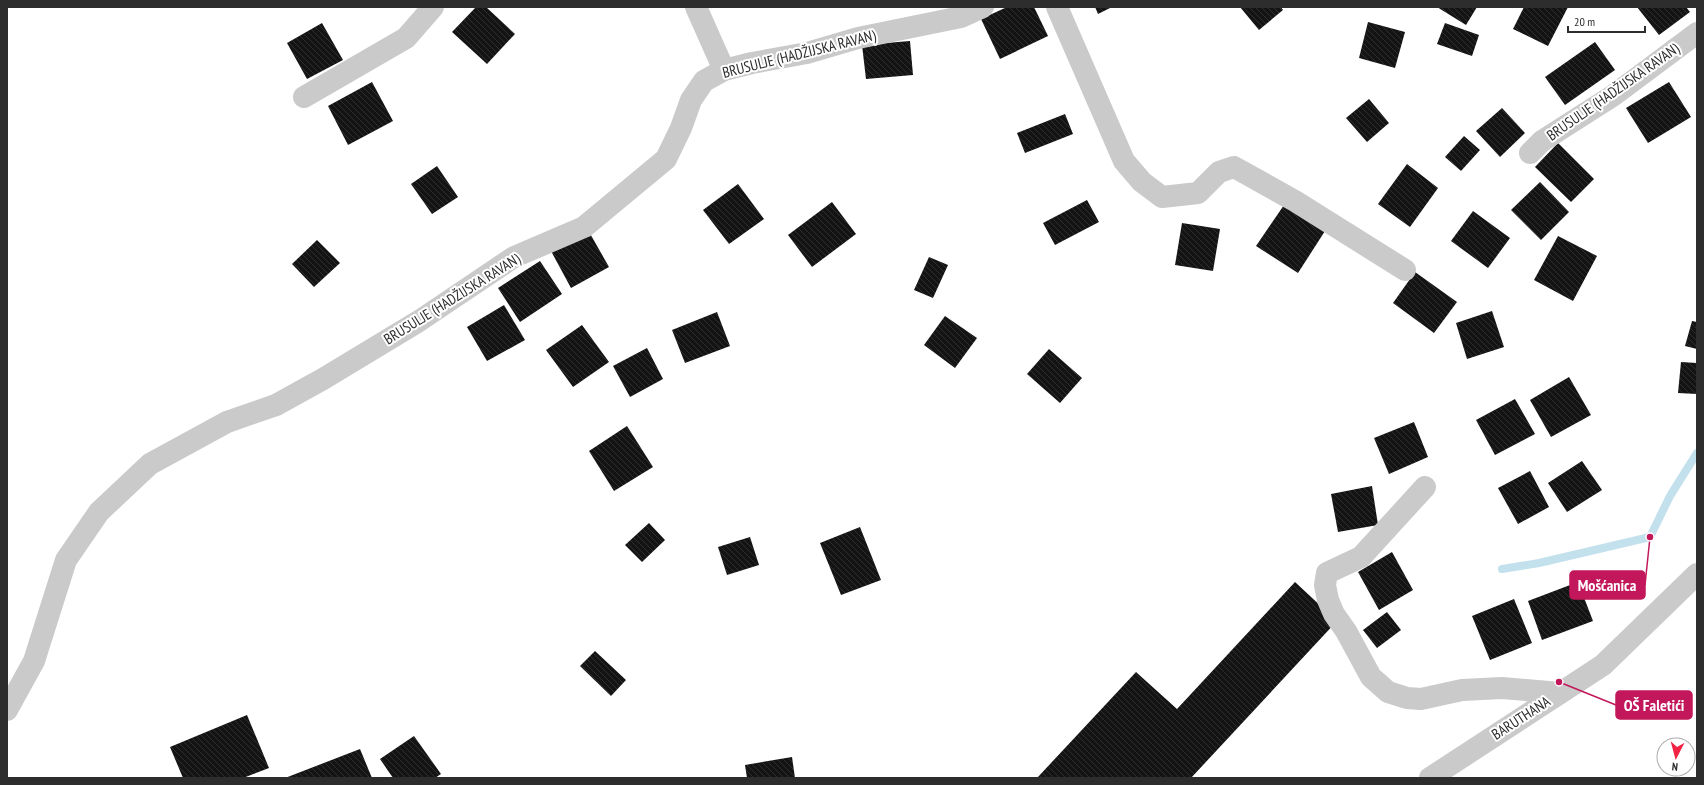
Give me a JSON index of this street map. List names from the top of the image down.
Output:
{
  "streets": {
    "street": ["BRUSULJE (HADŽIJSKA RAVAN)", "BARUTHANA"]
  },
  "places": ["Mošćanica", "OŠ Faletići"],
  "scale_bar": "20 m",
  "north": "bottom"
}
